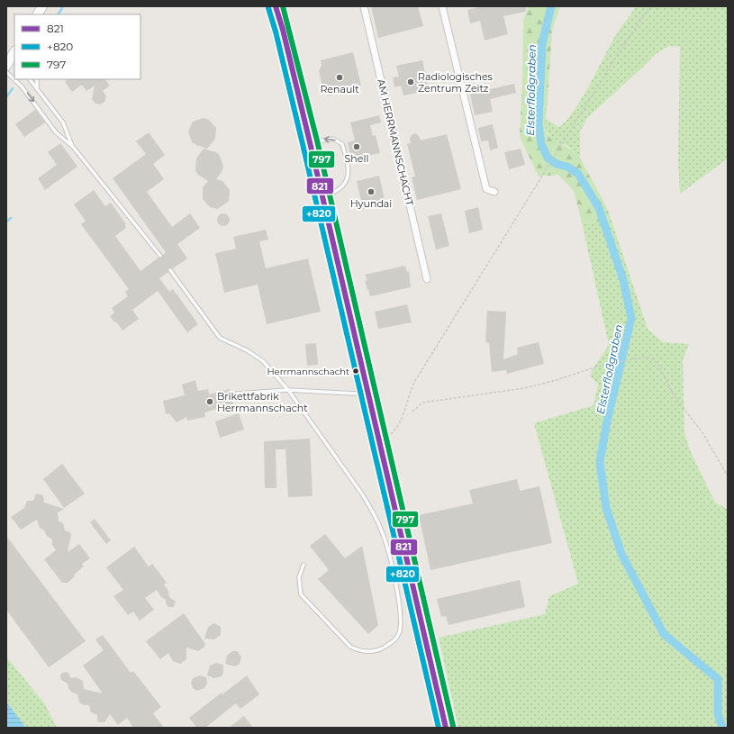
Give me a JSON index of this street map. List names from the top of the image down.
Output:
{
  "streets": {
    "street": ["AM HERRMANNSCHACHT"]
  },
  "water": ["Elsterfloßgraben"],
  "places": [
    "Renault",
    "Radiologisches Zentrum Zeitz",
    "Shell",
    "Hyundai",
    "Herrmannschacht",
    "Brikettfabrik Herrmannschacht"
  ],
  "lines": ["transit line 821", "transit line 797", "transit line +820"],
  "legend": ["821", "+820", "797"]
}
